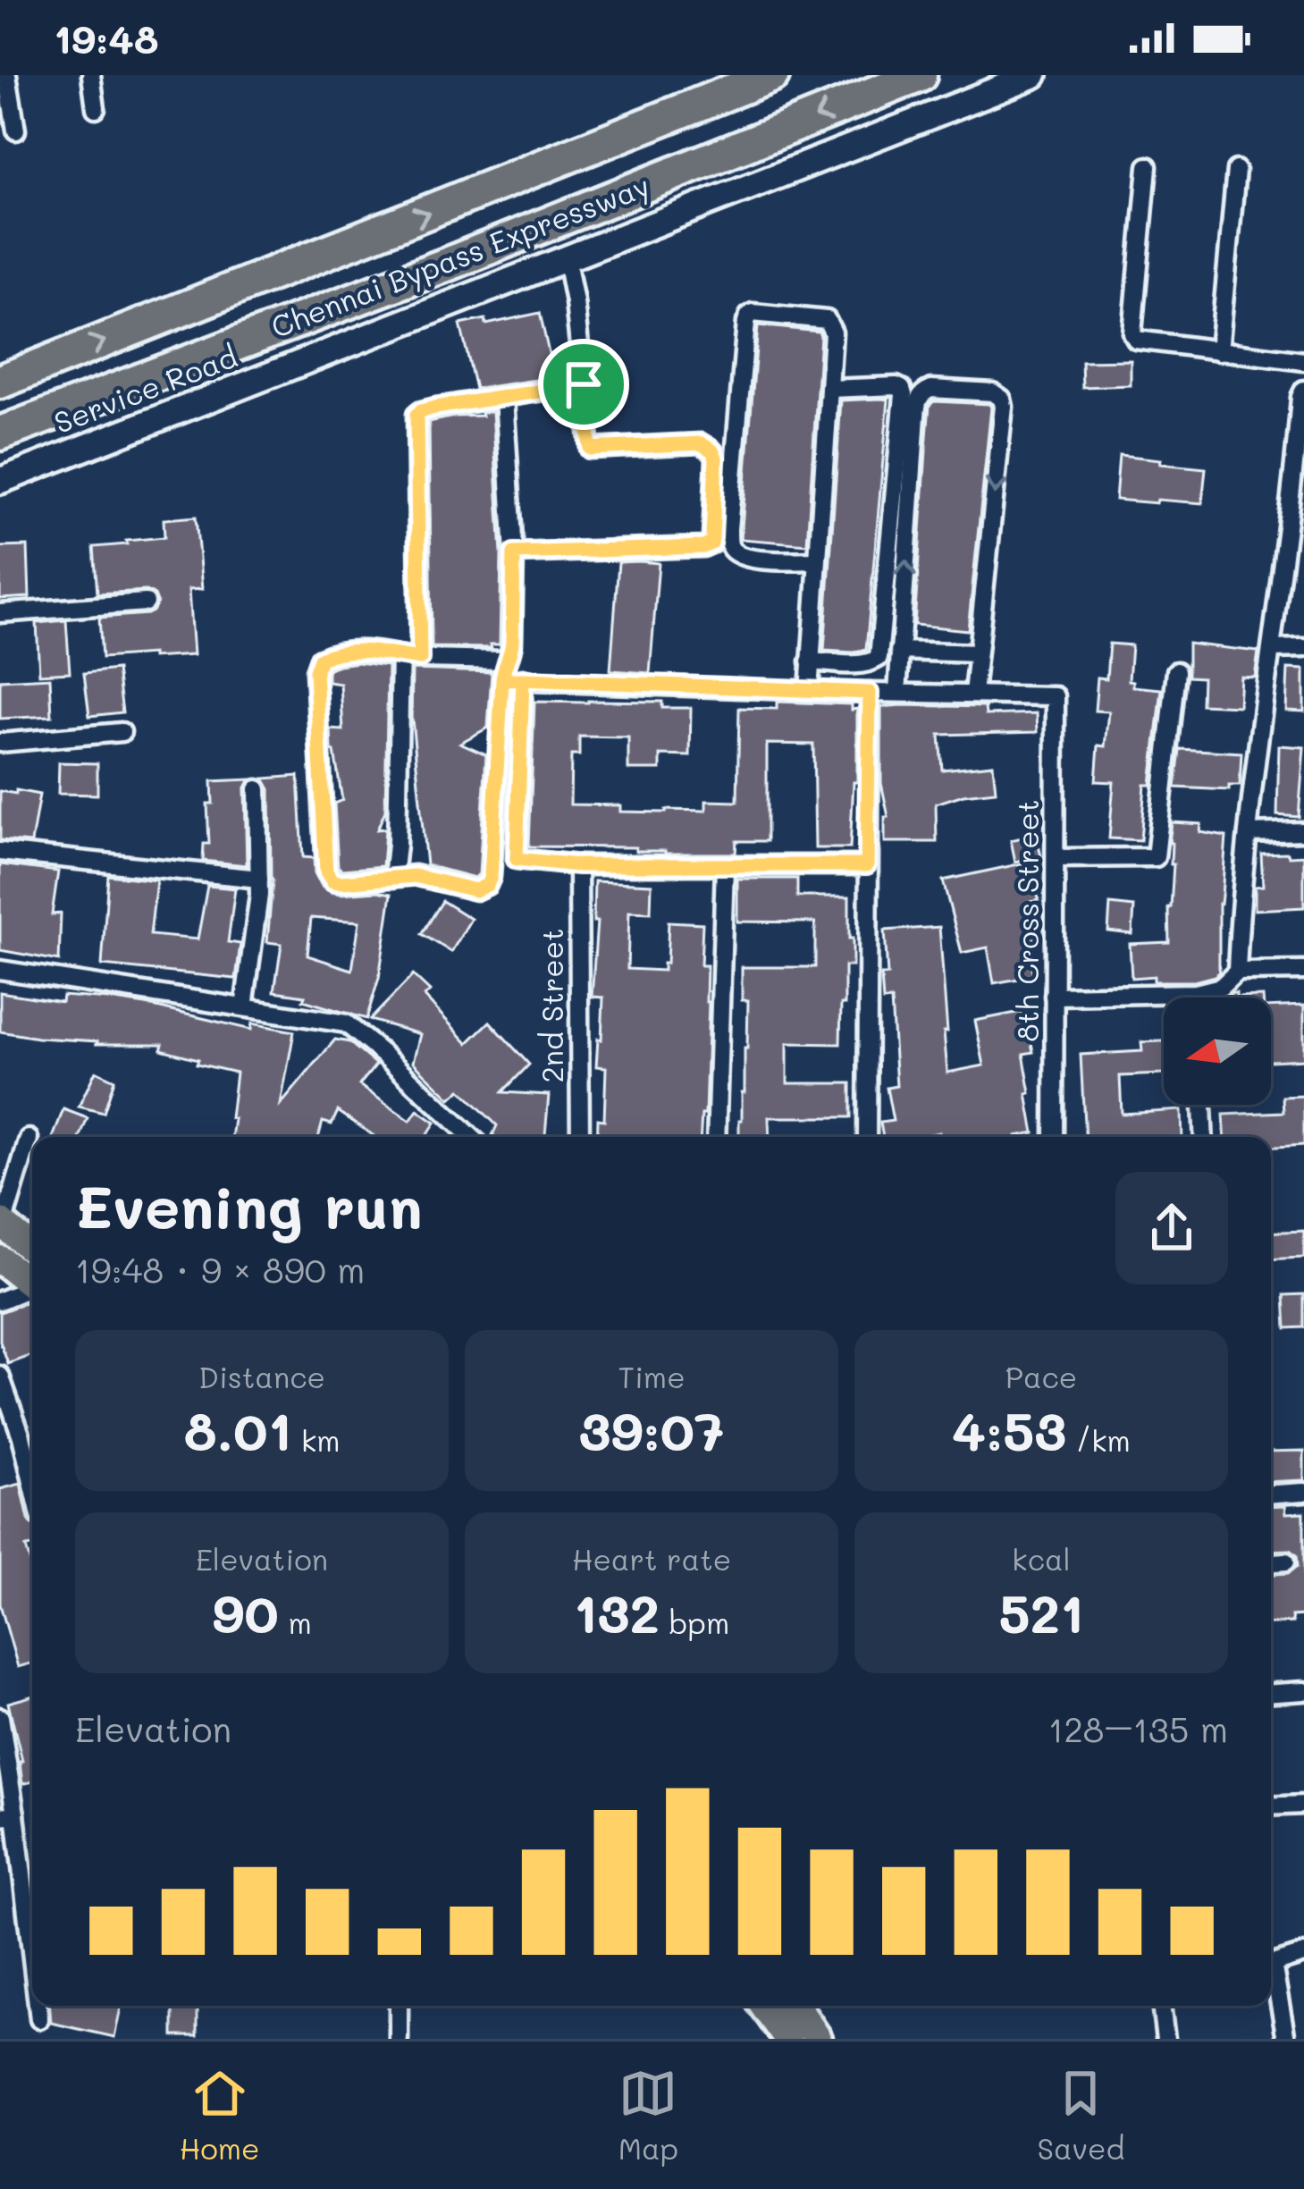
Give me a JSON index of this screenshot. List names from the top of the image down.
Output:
{
  "streets": {
    "highway": ["Chennai Bypass Expressway"],
    "street": ["Service Road", "8th Cross Street", "2nd Street"]
  },
  "north": "left",
  "page": {
    "status": "19:48",
    "heading": ["Evening run", "19:48 · 9 × 890 m"],
    "stats": [
      ["Distance", "8.01 km"],
      ["Time", "39:07"],
      ["Pace", "4:53 /km"],
      ["Elevation", "90 m"],
      ["Heart rate", "132 bpm"],
      ["kcal", "521"]
    ],
    "chart": ["Elevation", "128–135 m"],
    "tabs": ["Home", "Map", "Saved"]
  }
}
